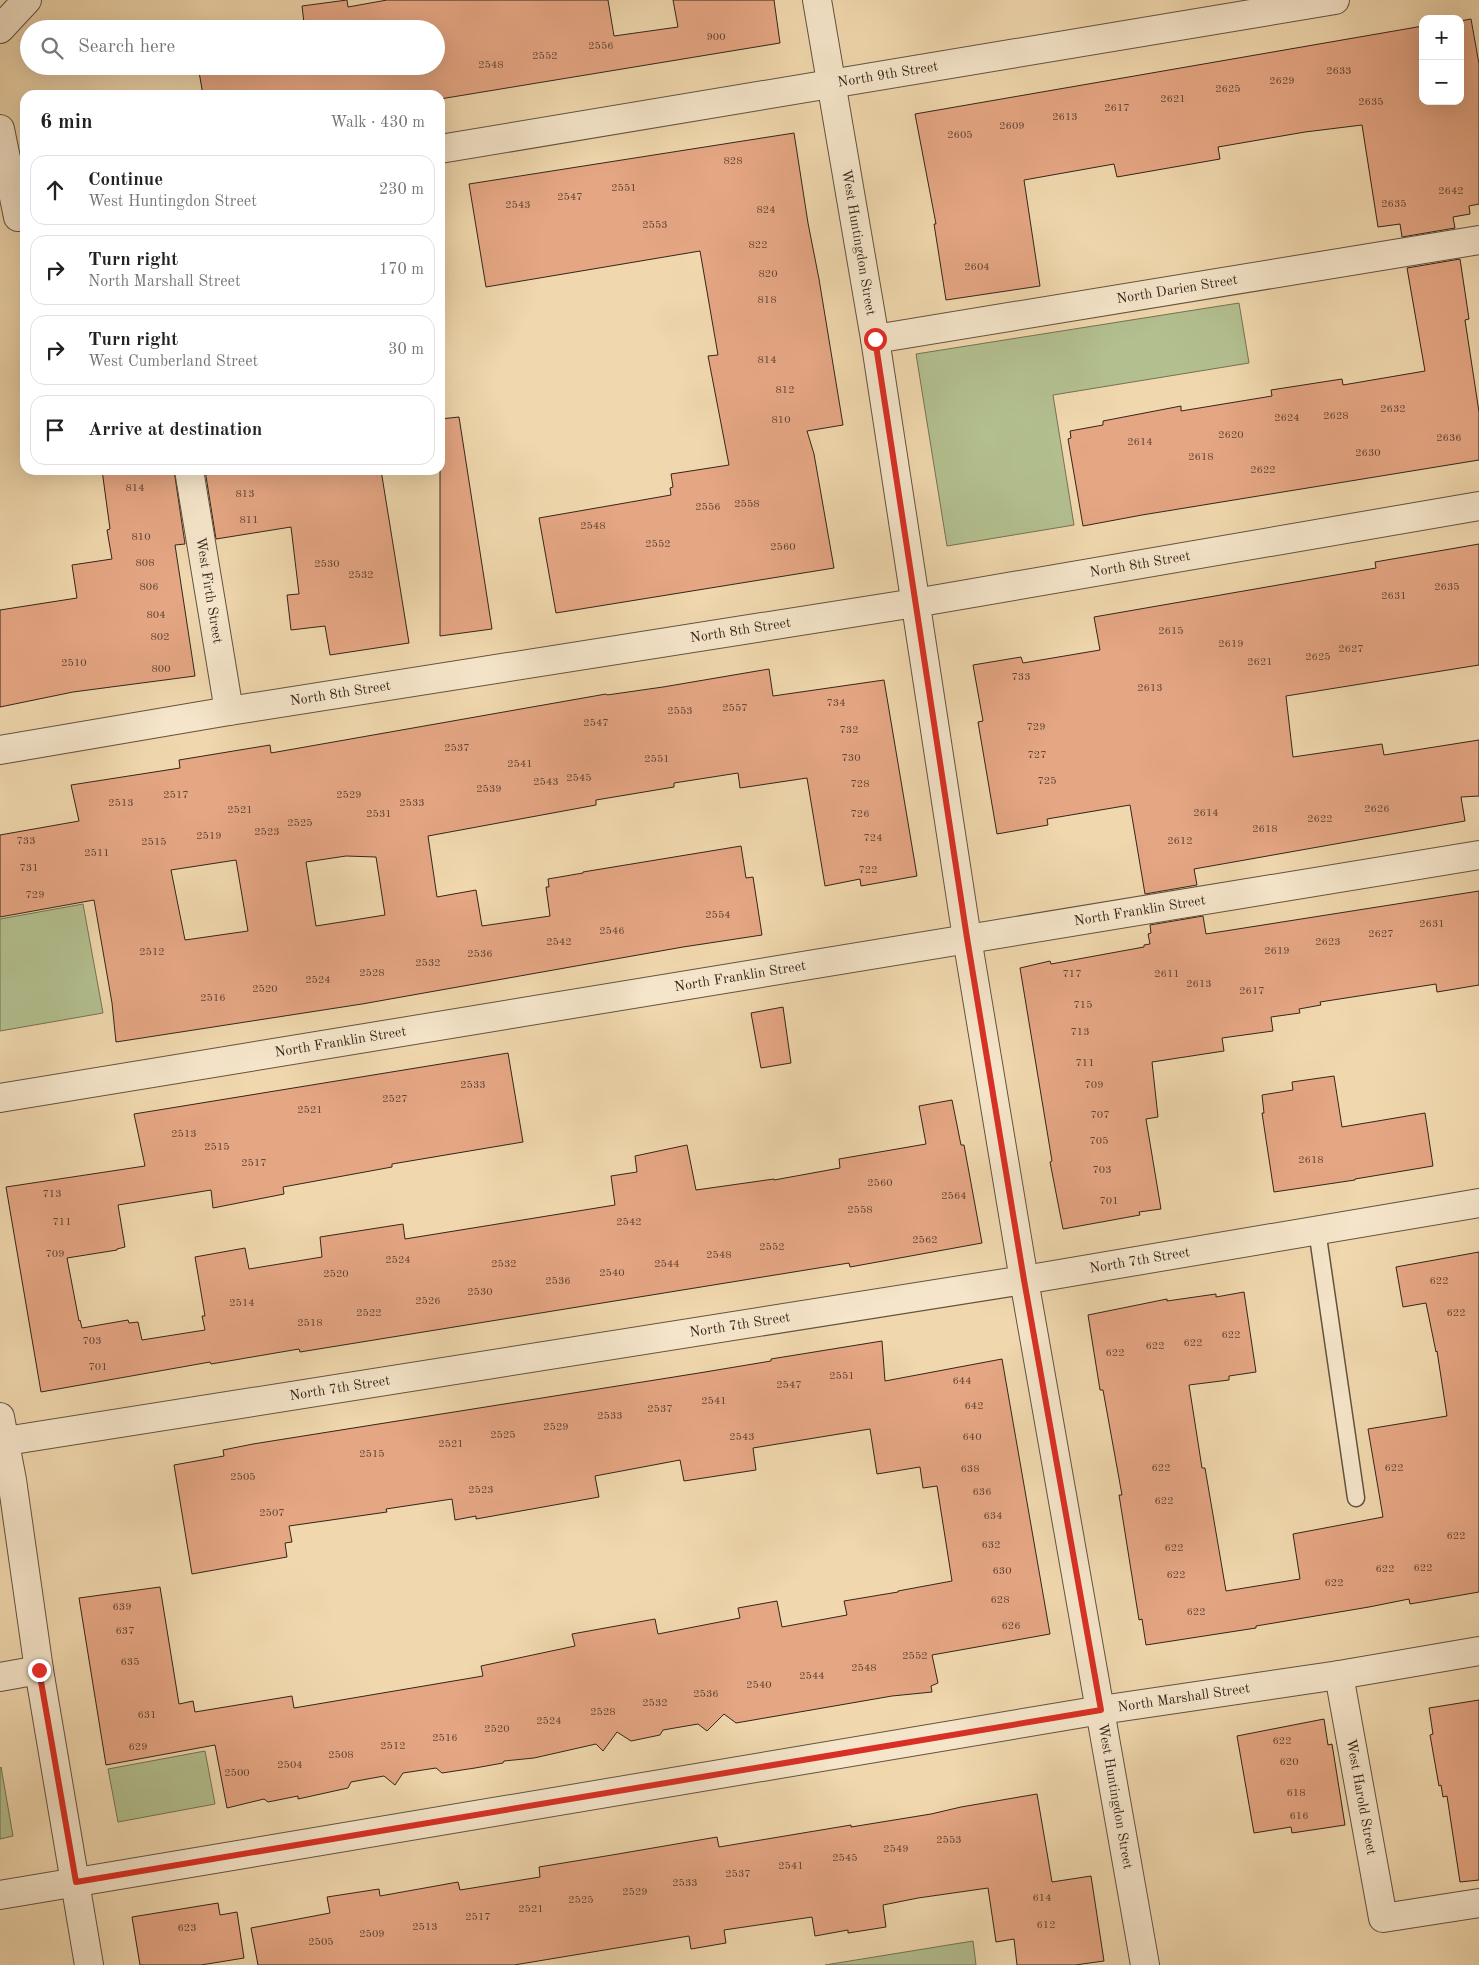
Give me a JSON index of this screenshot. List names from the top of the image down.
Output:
{
  "streets": {
    "street": [
      "North 9th Street",
      "West Huntingdon Street",
      "North Darien Street",
      "North 8th Street",
      "West Firth Street",
      "North Franklin Street",
      "North 7th Street",
      "North Marshall Street",
      "West Harold Street"
    ]
  },
  "crossings": [
    ["North 9th Street", "West Huntingdon Street"],
    ["West Huntingdon Street", "North Darien Street"],
    ["West Huntingdon Street", "North 8th Street"],
    ["West Huntingdon Street", "North Franklin Street"],
    ["West Huntingdon Street", "North 7th Street"],
    ["West Huntingdon Street", "North Marshall Street"],
    ["North 8th Street", "West Firth Street"],
    ["North Marshall Street", "West Harold Street"]
  ],
  "house_numbers": [
    "900",
    "2556",
    "2552",
    "2548",
    "2633",
    "2629",
    "2625",
    "2621",
    "2635",
    "2617",
    "2613",
    "2609",
    "2605",
    "828",
    "2551",
    "2642",
    "2547",
    "2635",
    "2543",
    "824",
    "2553",
    "822",
    "2604",
    "820",
    "818",
    "814",
    "812",
    "2632",
    "2628",
    "2624",
    "810",
    "2620",
    "2636",
    "2614",
    "2630",
    "2618",
    "2622",
    "814",
    "813",
    "2558",
    "2556",
    "811",
    "2548",
    "810",
    "2552",
    "2560",
    "808",
    "2530",
    "2532",
    "806",
    "2635",
    "2631",
    "804",
    "2615",
    "802",
    "2619",
    "2627",
    "2625",
    "2621",
    "2510",
    "800",
    "733",
    "2613",
    "734",
    "2557",
    "2553",
    "2547",
    "729",
    "732",
    "2537",
    "727",
    "730",
    "2551",
    "2541",
    "2545",
    "725",
    "2543",
    "728",
    "2539",
    "2517",
    "2529",
    "2513",
    "2533",
    "2626",
    "2521",
    "2614",
    "2531",
    "726",
    "2622",
    "2525",
    "2618",
    "2523",
    "2519",
    "724",
    "733",
    "2612",
    "2515",
    "2511",
    "731",
    "722",
    "729",
    "2554",
    "2631",
    "2546",
    "2627",
    "2542",
    "2623",
    "2619",
    "2512",
    "2536",
    "2532",
    "2528",
    "717",
    "2611",
    "2524",
    "2613",
    "2520",
    "2617",
    "2516",
    "715",
    "713",
    "711",
    "2533",
    "709",
    "2527",
    "2521",
    "707",
    "2513",
    "705",
    "2515",
    "2618",
    "2517",
    "703",
    "2560",
    "713",
    "2564",
    "701",
    "2558",
    "711",
    "2542",
    "2562",
    "2552",
    "709",
    "2548",
    "2524",
    "2532",
    "2544",
    "2540",
    "2520",
    "2536",
    "622",
    "2530",
    "2526",
    "2514",
    "2522",
    "622",
    "2518",
    "622",
    "703",
    "622",
    "622",
    "622",
    "701",
    "2551",
    "644",
    "2547",
    "2541",
    "642",
    "2537",
    "2533",
    "2529",
    "2525",
    "2543",
    "640",
    "2521",
    "2515",
    "622",
    "622",
    "638",
    "2505",
    "2523",
    "636",
    "622",
    "2507",
    "634",
    "622",
    "632",
    "622",
    "622",
    "622",
    "630",
    "622",
    "622",
    "628",
    "639",
    "622",
    "626",
    "637",
    "2552",
    "635",
    "2548",
    "2544",
    "2540",
    "2536",
    "2532",
    "2528",
    "631",
    "2524",
    "2520",
    "2516",
    "622",
    "2512",
    "629",
    "2508",
    "620",
    "2504",
    "2500",
    "618",
    "616",
    "2553",
    "2549",
    "2545",
    "2541",
    "2537",
    "2533",
    "2529",
    "614",
    "2525",
    "2521",
    "2517",
    "612",
    "2513",
    "623",
    "2509",
    "2505"
  ],
  "page": {
    "map_buttons": ["+", "−"],
    "search": "Search here",
    "heading": ["6 min", "Walk · 430 m"],
    "list": [
      ["Continue", "West Huntingdon Street", "230 m"],
      ["Turn right", "North Marshall Street", "170 m"],
      ["Turn right", "West Cumberland Street", "30 m"],
      "Arrive at destination"
    ]
  }
}
